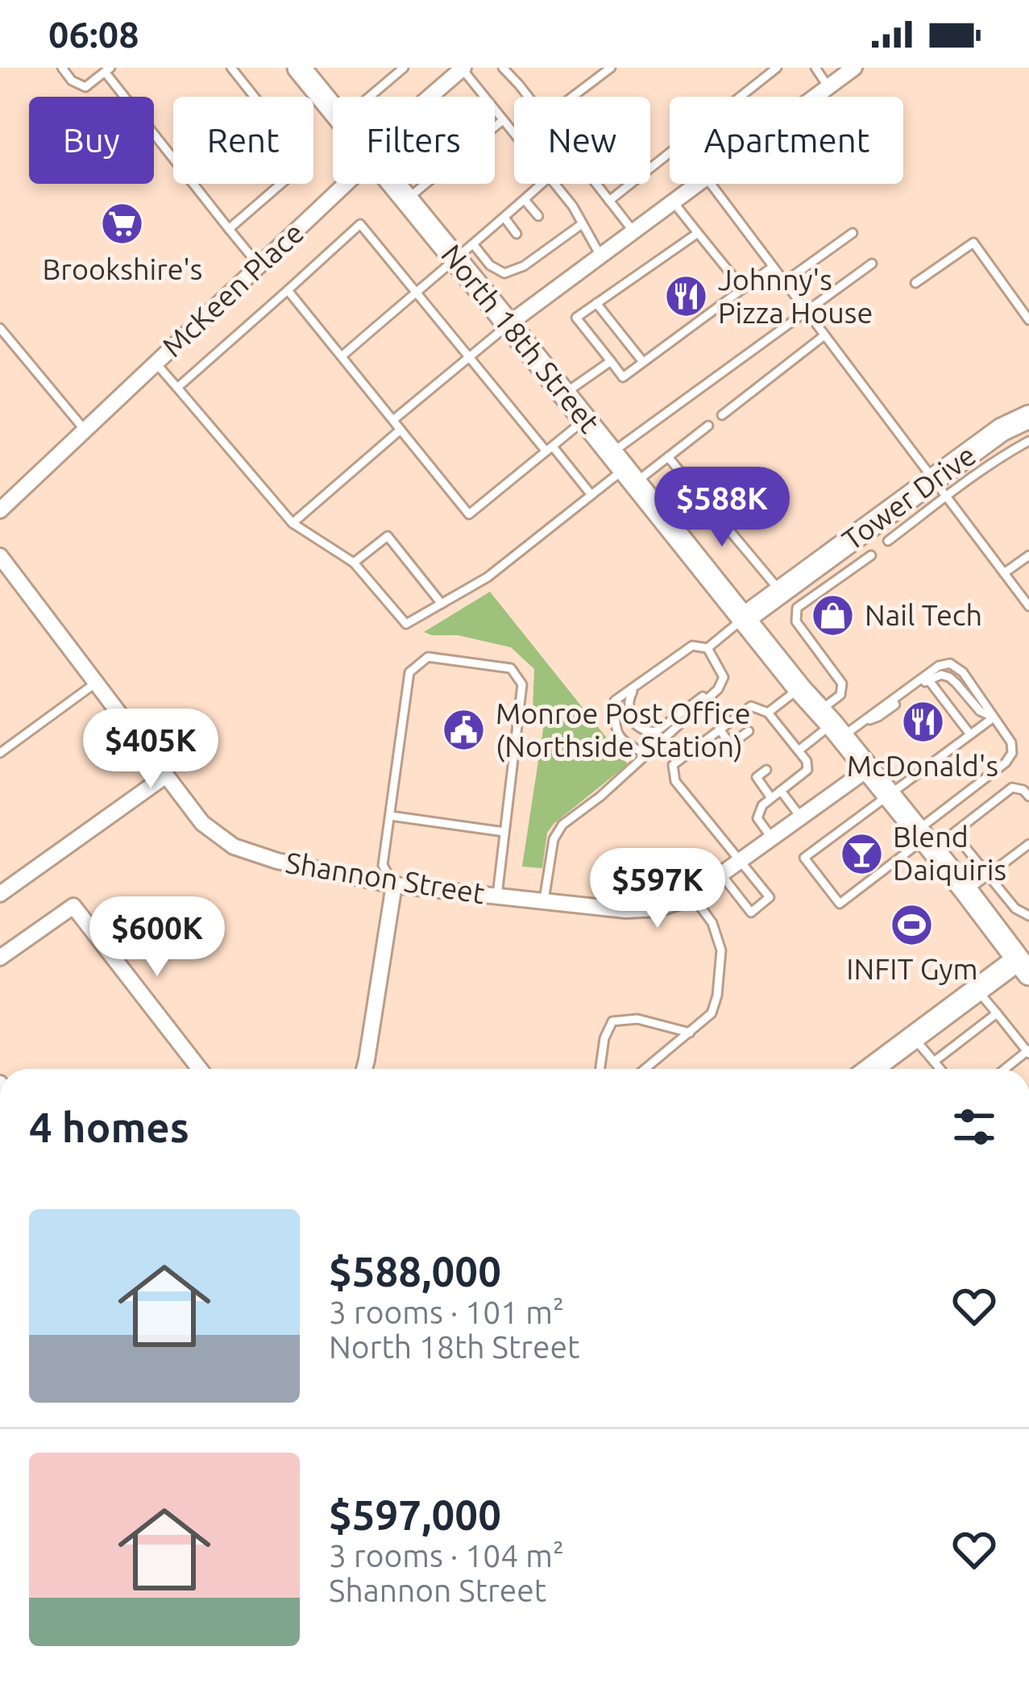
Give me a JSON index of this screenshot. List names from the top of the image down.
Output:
{
  "streets": {
    "main road": ["North 18th Street", "Tower Drive"],
    "street": ["McKeen Place", "Shannon Street"]
  },
  "crossings": [
    ["North 18th Street", "Tower Drive"],
    ["North 18th Street", "Shannon Street"]
  ],
  "places": {
    "supermarket": ["Brookshire's"],
    "restaurant": ["Johnny's Pizza House", "McDonald's"],
    "shop": ["Nail Tech"],
    "public building": ["Monroe Post Office (Northside Station)"],
    "bar": ["Blend Daiquiris"],
    "sports": ["INFIT Gym"]
  },
  "page": {
    "status": "06:08",
    "chip": [
      "Buy",
      "Rent",
      "Filters",
      "New",
      "Apartment"
    ],
    "price": [
      "$588K",
      "$405K",
      "$597K",
      "$600K"
    ],
    "heading": "4 homes",
    "list": [
      {
        "name": "$588,000",
        "note": "3 rooms · 101 m² · North 18th Street"
      },
      {
        "name": "$597,000",
        "note": "3 rooms · 104 m² · Shannon Street"
      }
    ]
  }
}
